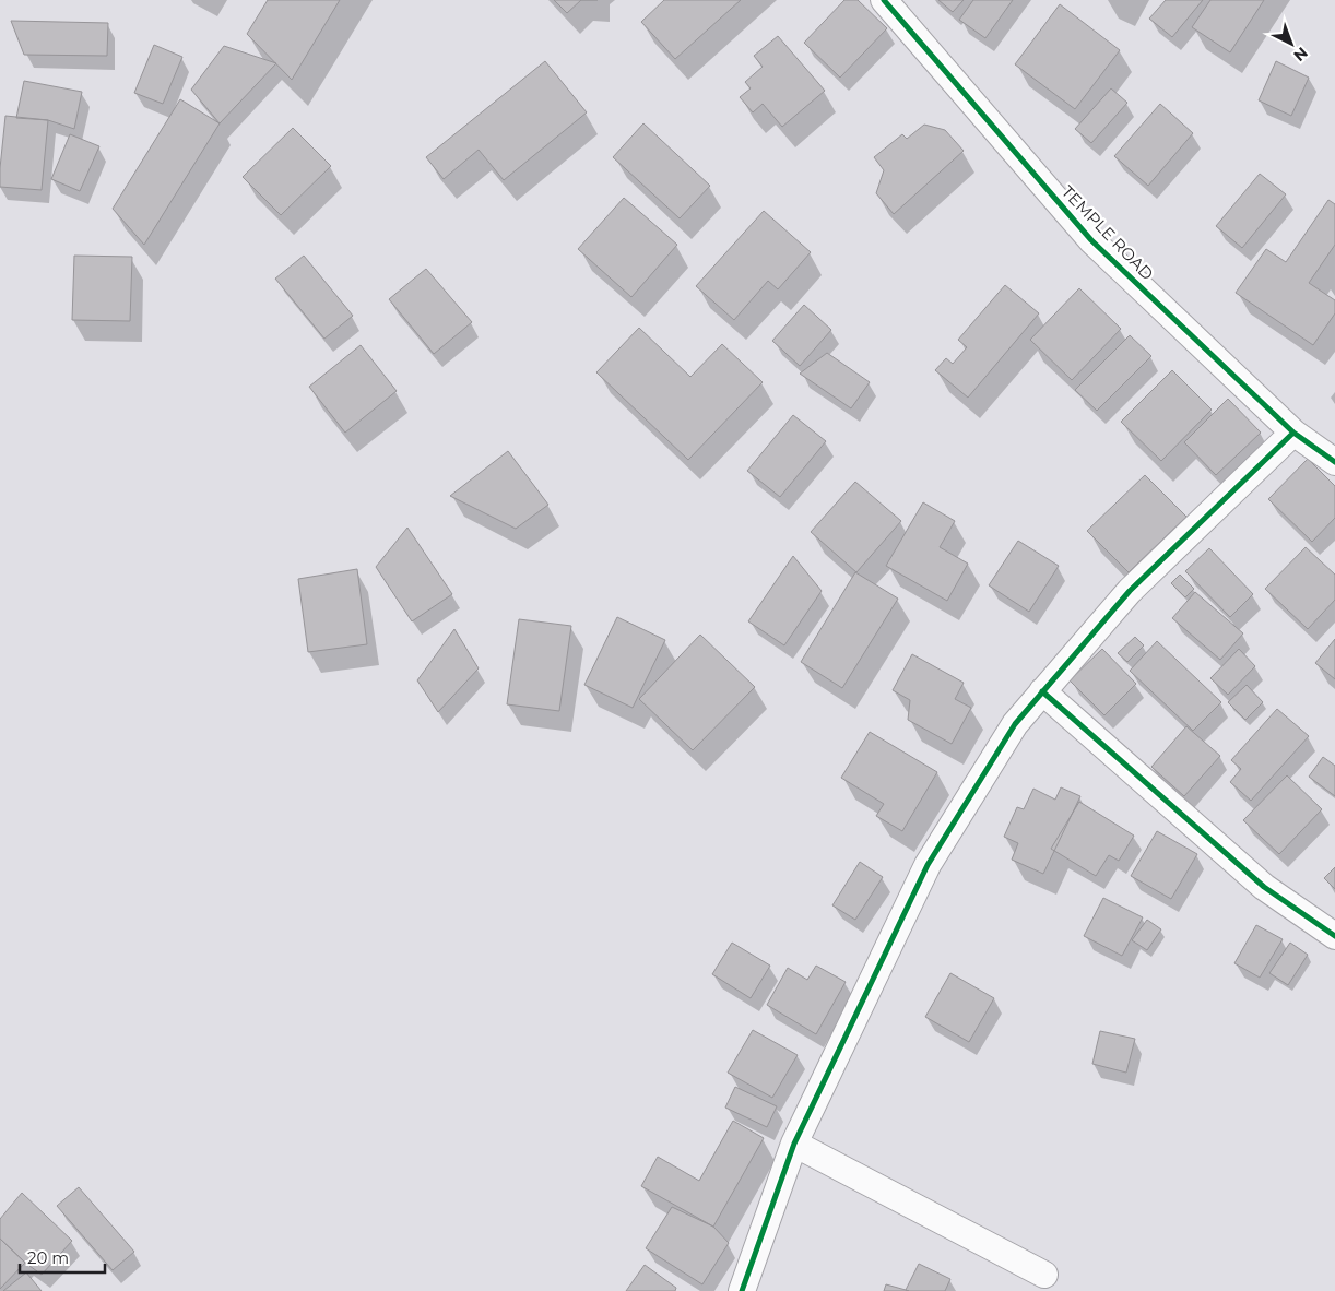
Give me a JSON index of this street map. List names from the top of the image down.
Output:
{
  "streets": {
    "street": ["TEMPLE ROAD"]
  },
  "scale_bar": "20 m",
  "north": "bottom right"
}
